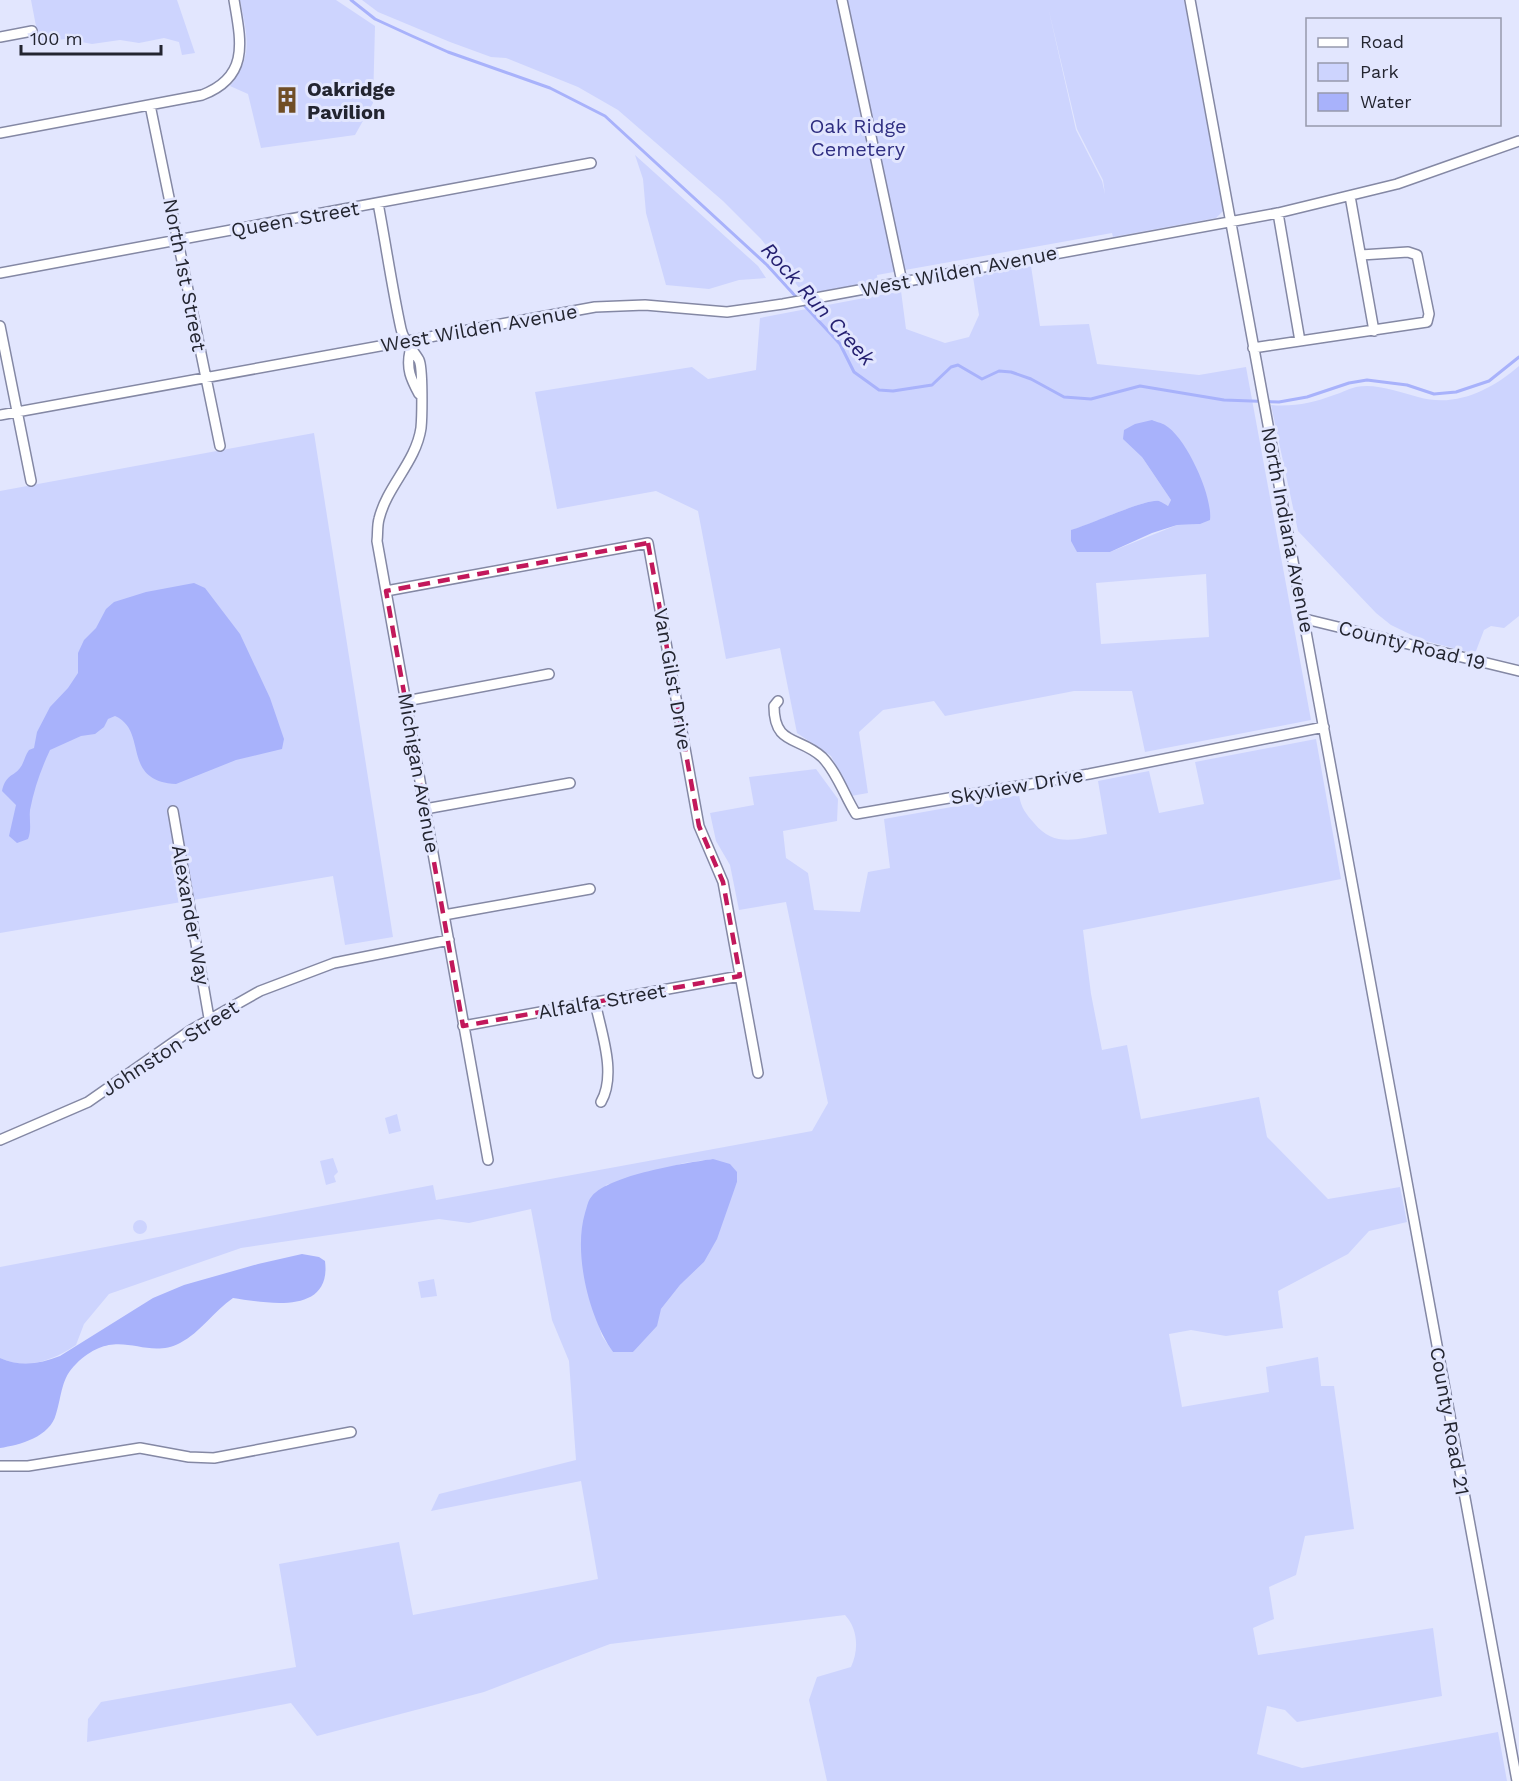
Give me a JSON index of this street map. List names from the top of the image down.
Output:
{
  "streets": {
    "street": [
      "Queen Street",
      "West Wilden Avenue",
      "North 1st Street",
      "North Indiana Avenue",
      "County Road 19",
      "Van Gilst Drive",
      "Michigan Avenue",
      "Skyview Drive",
      "Alexander Way",
      "Alfalfa Street",
      "Johnston Street",
      "County Road 21"
    ]
  },
  "crossings": [
    ["Queen Street", "North 1st Street"],
    ["Queen Street", "Michigan Avenue"],
    ["West Wilden Avenue", "North 1st Street"],
    ["West Wilden Avenue", "North Indiana Avenue"],
    ["West Wilden Avenue", "Michigan Avenue"],
    ["North Indiana Avenue", "County Road 19"],
    ["North Indiana Avenue", "Skyview Drive"],
    ["North Indiana Avenue", "County Road 21"],
    ["Van Gilst Drive", "Michigan Avenue"],
    ["Van Gilst Drive", "Alfalfa Street"],
    ["Michigan Avenue", "Alfalfa Street"],
    ["Michigan Avenue", "Johnston Street"],
    ["Alexander Way", "Johnston Street"]
  ],
  "water": ["Rock Run Creek"],
  "parks": ["Oak Ridge Cemetery"],
  "places": {
    "building": ["Oakridge Pavilion"]
  },
  "legend": ["Road", "Park", "Water"],
  "scale_bar": "100 m"
}
